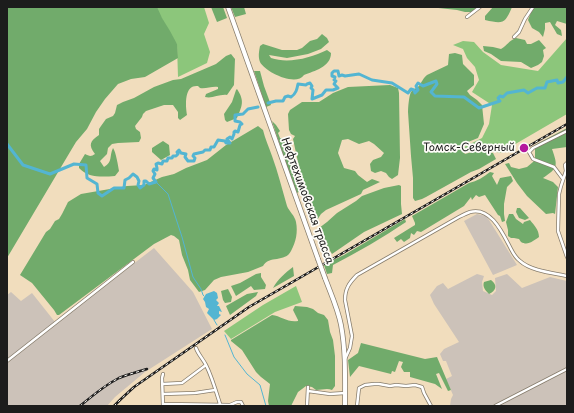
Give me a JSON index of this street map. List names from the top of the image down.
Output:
{
  "streets": {
    "main road": ["Нефтехимовская трасса"]
  },
  "places": ["Томск-Северный"]
}
